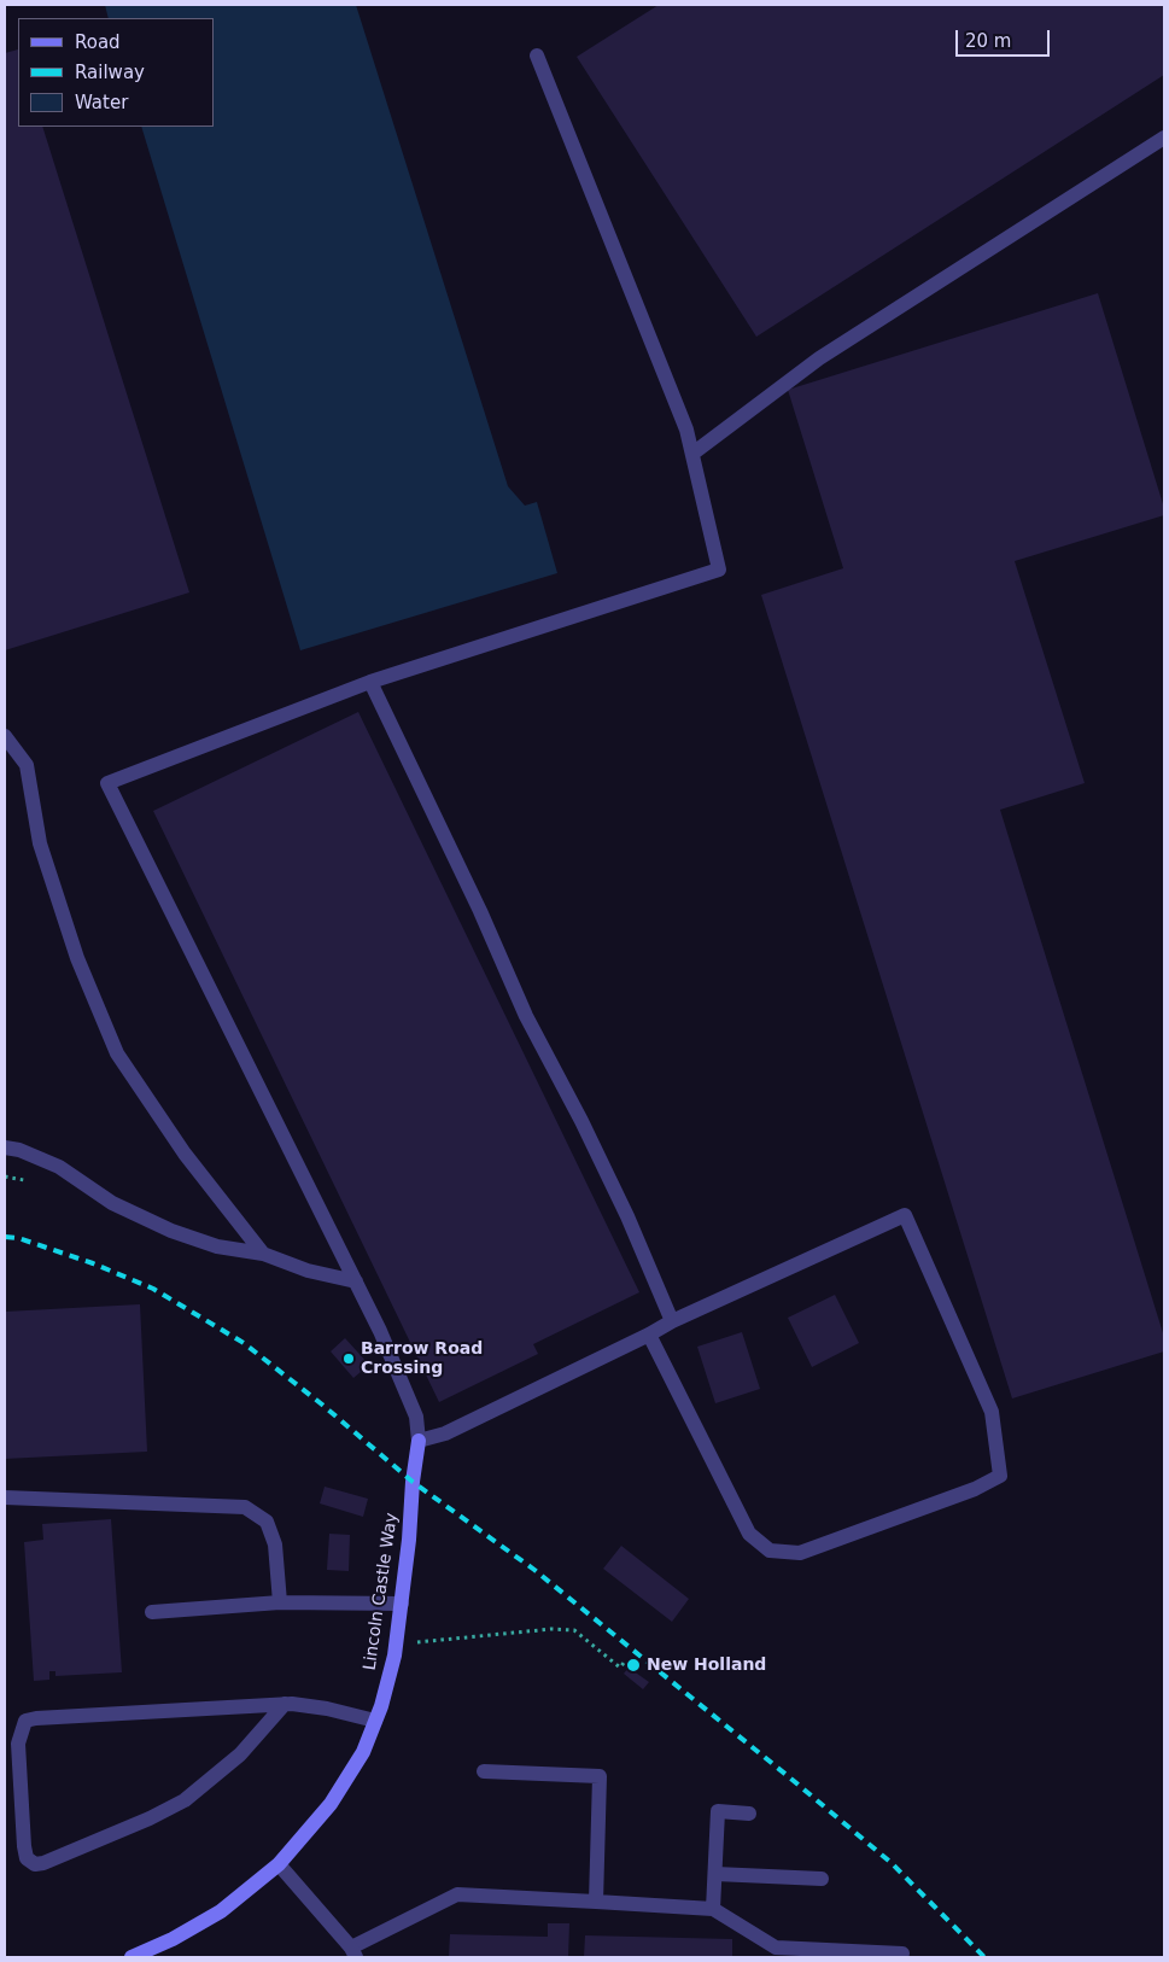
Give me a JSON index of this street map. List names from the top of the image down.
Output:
{
  "streets": {
    "main road": ["Lincoln Castle Way"]
  },
  "places": ["Barrow Road Crossing", "New Holland"],
  "legend": ["Road", "Railway", "Water"],
  "scale_bar": "20 m"
}
